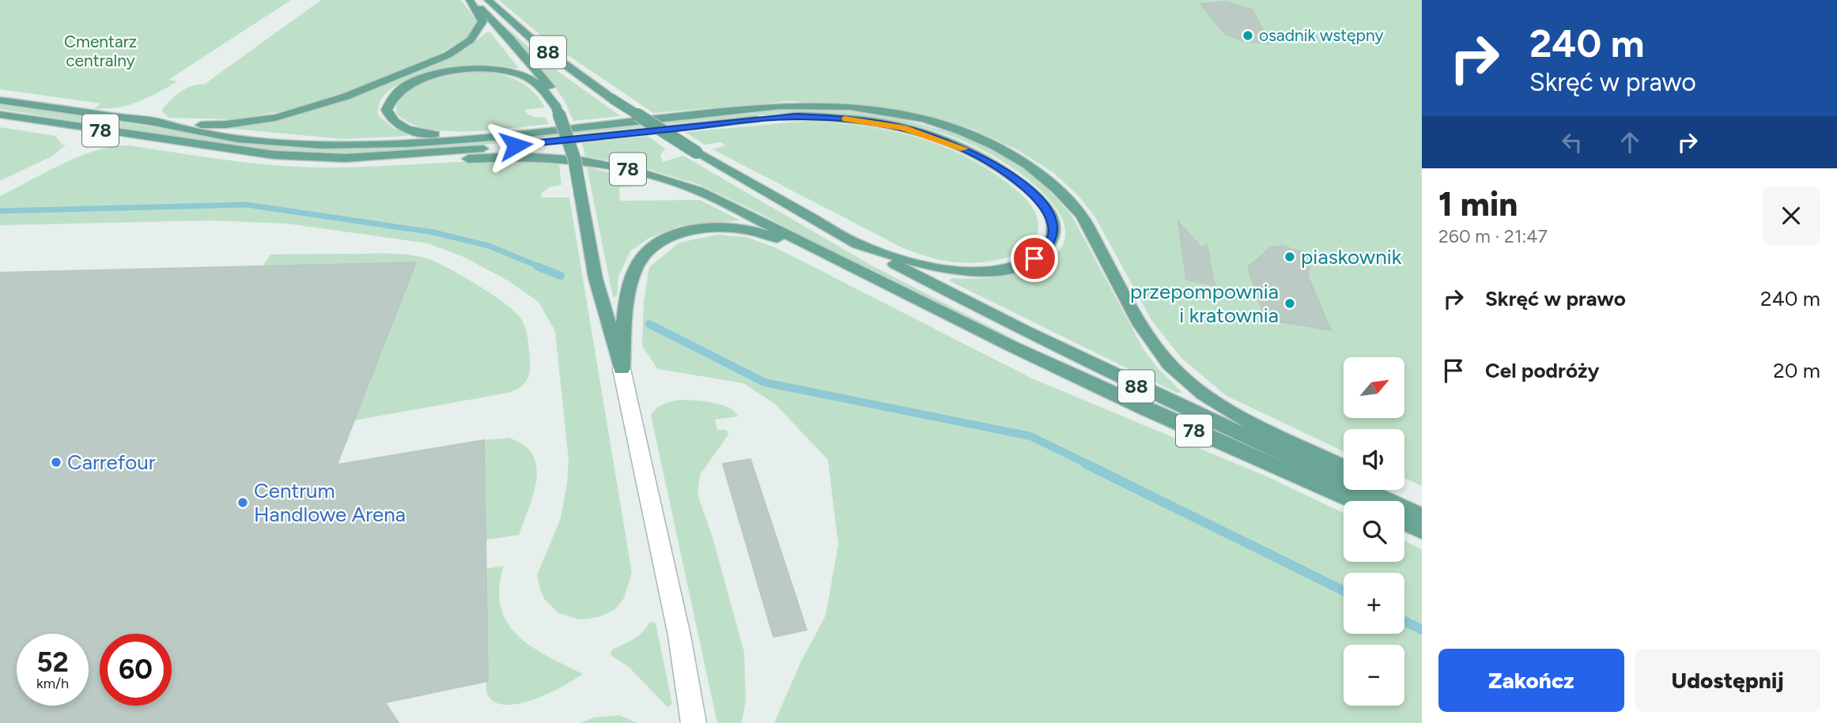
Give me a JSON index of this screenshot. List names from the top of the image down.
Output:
{
  "streets": {
    "main road": ["88", "78"]
  },
  "parks": ["Cmentarz centralny"],
  "places": [
    "osadnik wstępny",
    "piaskownik",
    "przepompownia i kratownia",
    "Carrefour",
    "Centrum Handlowe Arena"
  ],
  "north": "top right",
  "page": {
    "turn": ["240 m", "Skręć w prawo"],
    "heading": ["1 min", "260 m · 21:47"],
    "list": [
      {
        "name": "Skręć w prawo",
        "value": "240 m"
      },
      {
        "name": "Cel podróży",
        "value": "20 m"
      }
    ],
    "map_buttons": ["+", "−"],
    "speed": "52 km/h",
    "limit": "60",
    "buttons": ["Zakończ", "Udostępnij"]
  }
}
